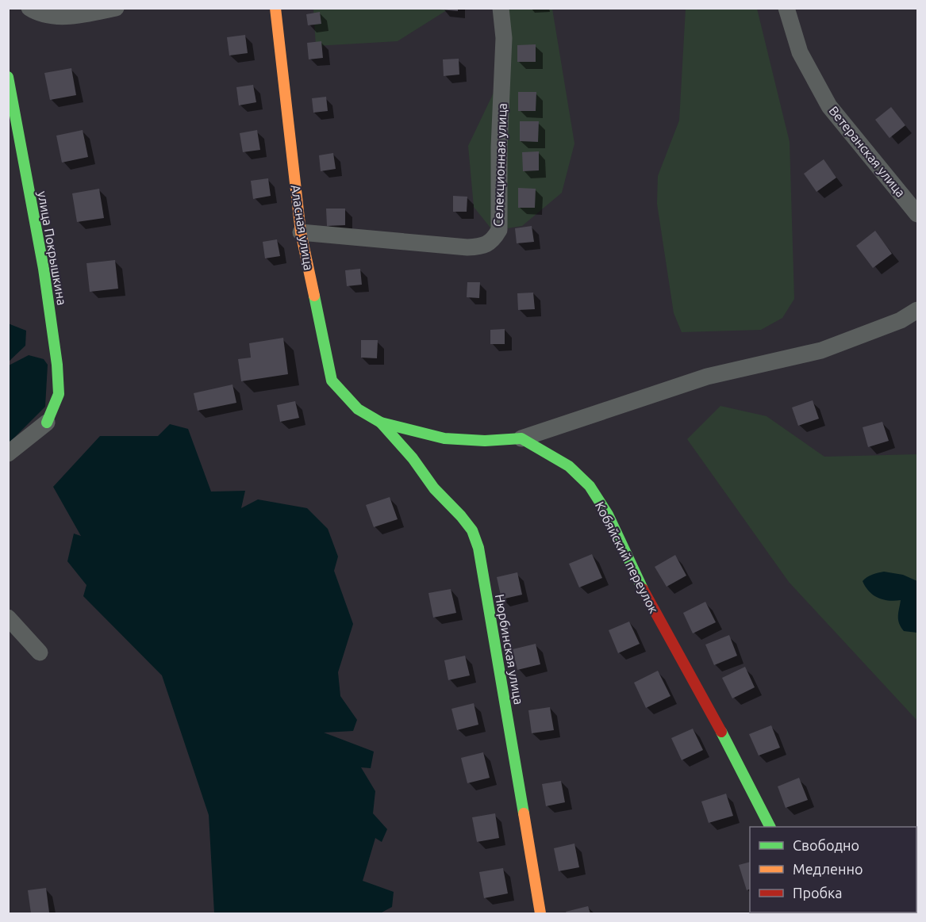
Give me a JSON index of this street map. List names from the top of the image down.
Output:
{
  "streets": {
    "street": [
      "Ветеранская улица",
      "Селекционная улица",
      "Аласная улица",
      "улица Покрышкина",
      "Кобяйский переулок",
      "Нюрбинская улица"
    ]
  },
  "crossings": [
    ["Селекционная улица", "Аласная улица"],
    ["Аласная улица", "Нюрбинская улица"]
  ],
  "legend": ["Свободно", "Медленно", "Пробка"]
}
